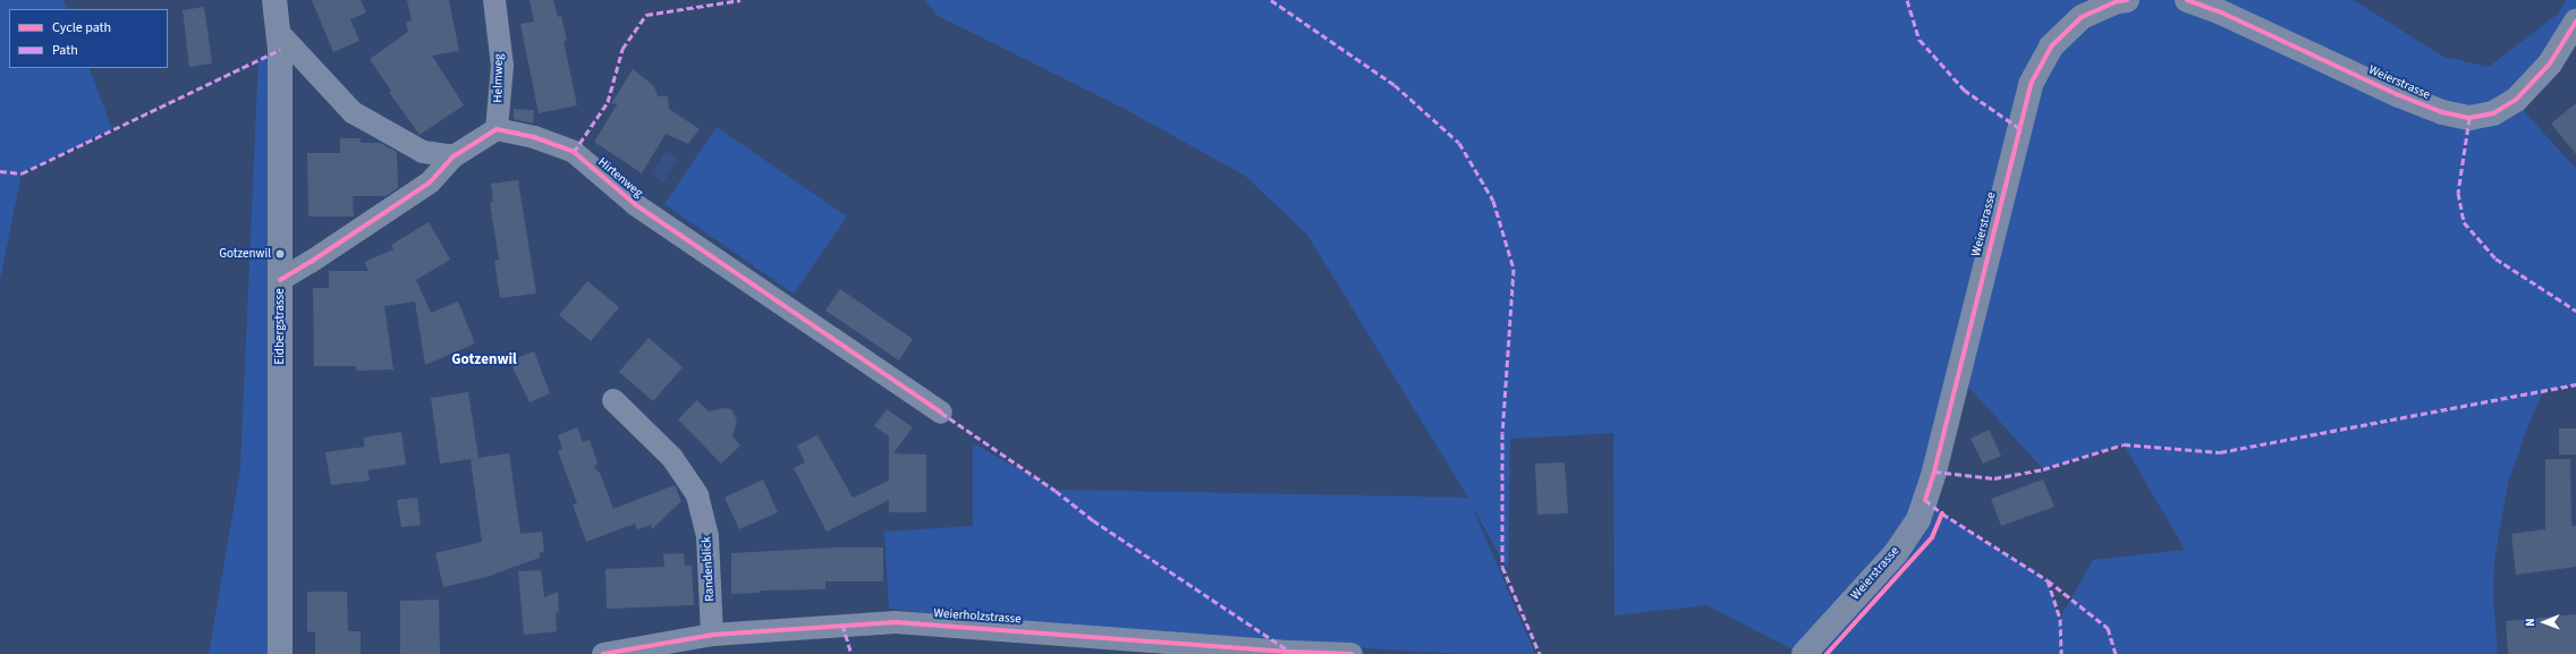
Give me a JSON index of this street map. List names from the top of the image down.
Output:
{
  "streets": {
    "street": [
      "Helmweg",
      "Weierstrasse",
      "Hirtenweg",
      "Eidbergstrasse",
      "Randenblick",
      "Weierholzstrasse"
    ]
  },
  "crossings": [
    ["Helmweg", "Hirtenweg"],
    ["Randenblick", "Weierholzstrasse"]
  ],
  "districts": ["Gotzenwil"],
  "places": ["Gotzenwil"],
  "legend": ["Cycle path", "Path"],
  "north": "left"
}
